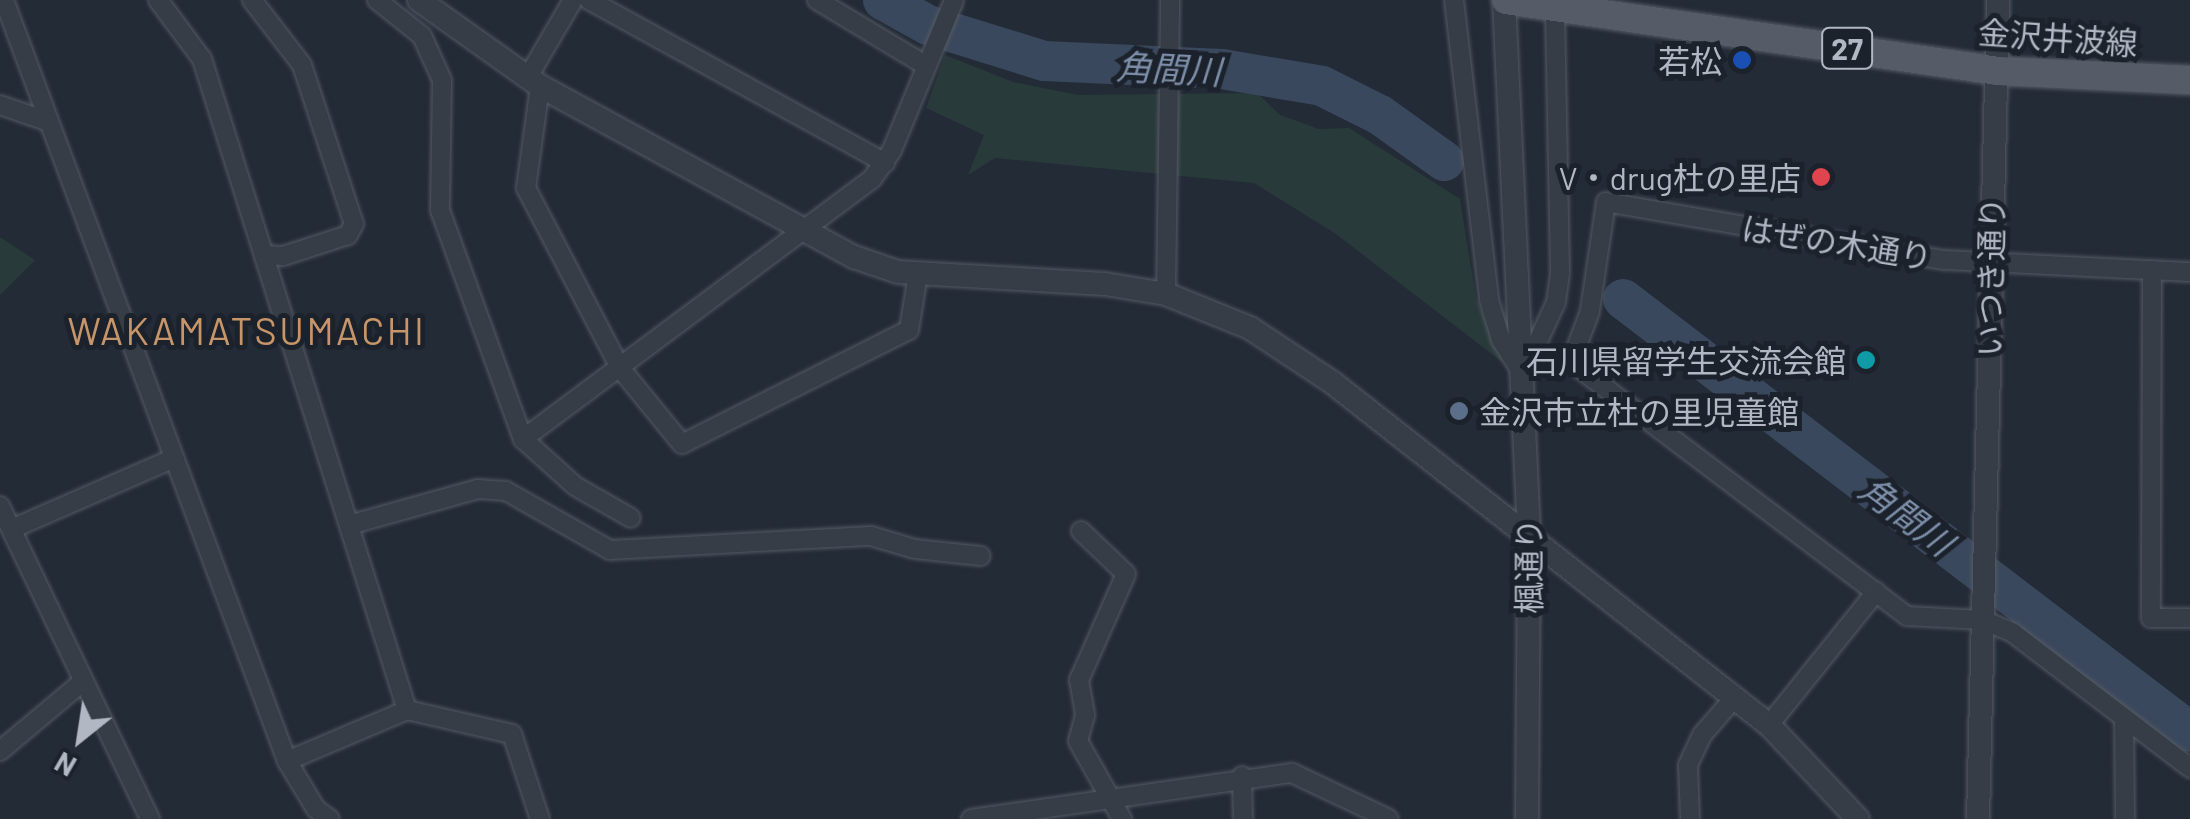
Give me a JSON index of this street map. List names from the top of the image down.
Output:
{
  "streets": {
    "main road": ["金沢井波線", "27"],
    "street": ["はぜの木通り", "いつき通り", "楓通り"]
  },
  "crossings": [
    ["金沢井波線", "いつき通り"],
    ["金沢井波線", "楓通り"],
    ["はぜの木通り", "いつき通り"]
  ],
  "districts": ["WAKAMATSUMACHI"],
  "water": ["角間川"],
  "places": [
    "若松",
    "V・drug杜の里店",
    "石川県留学生交流会館",
    "金沢市立杜の里児童館"
  ],
  "north": "bottom left"
}
